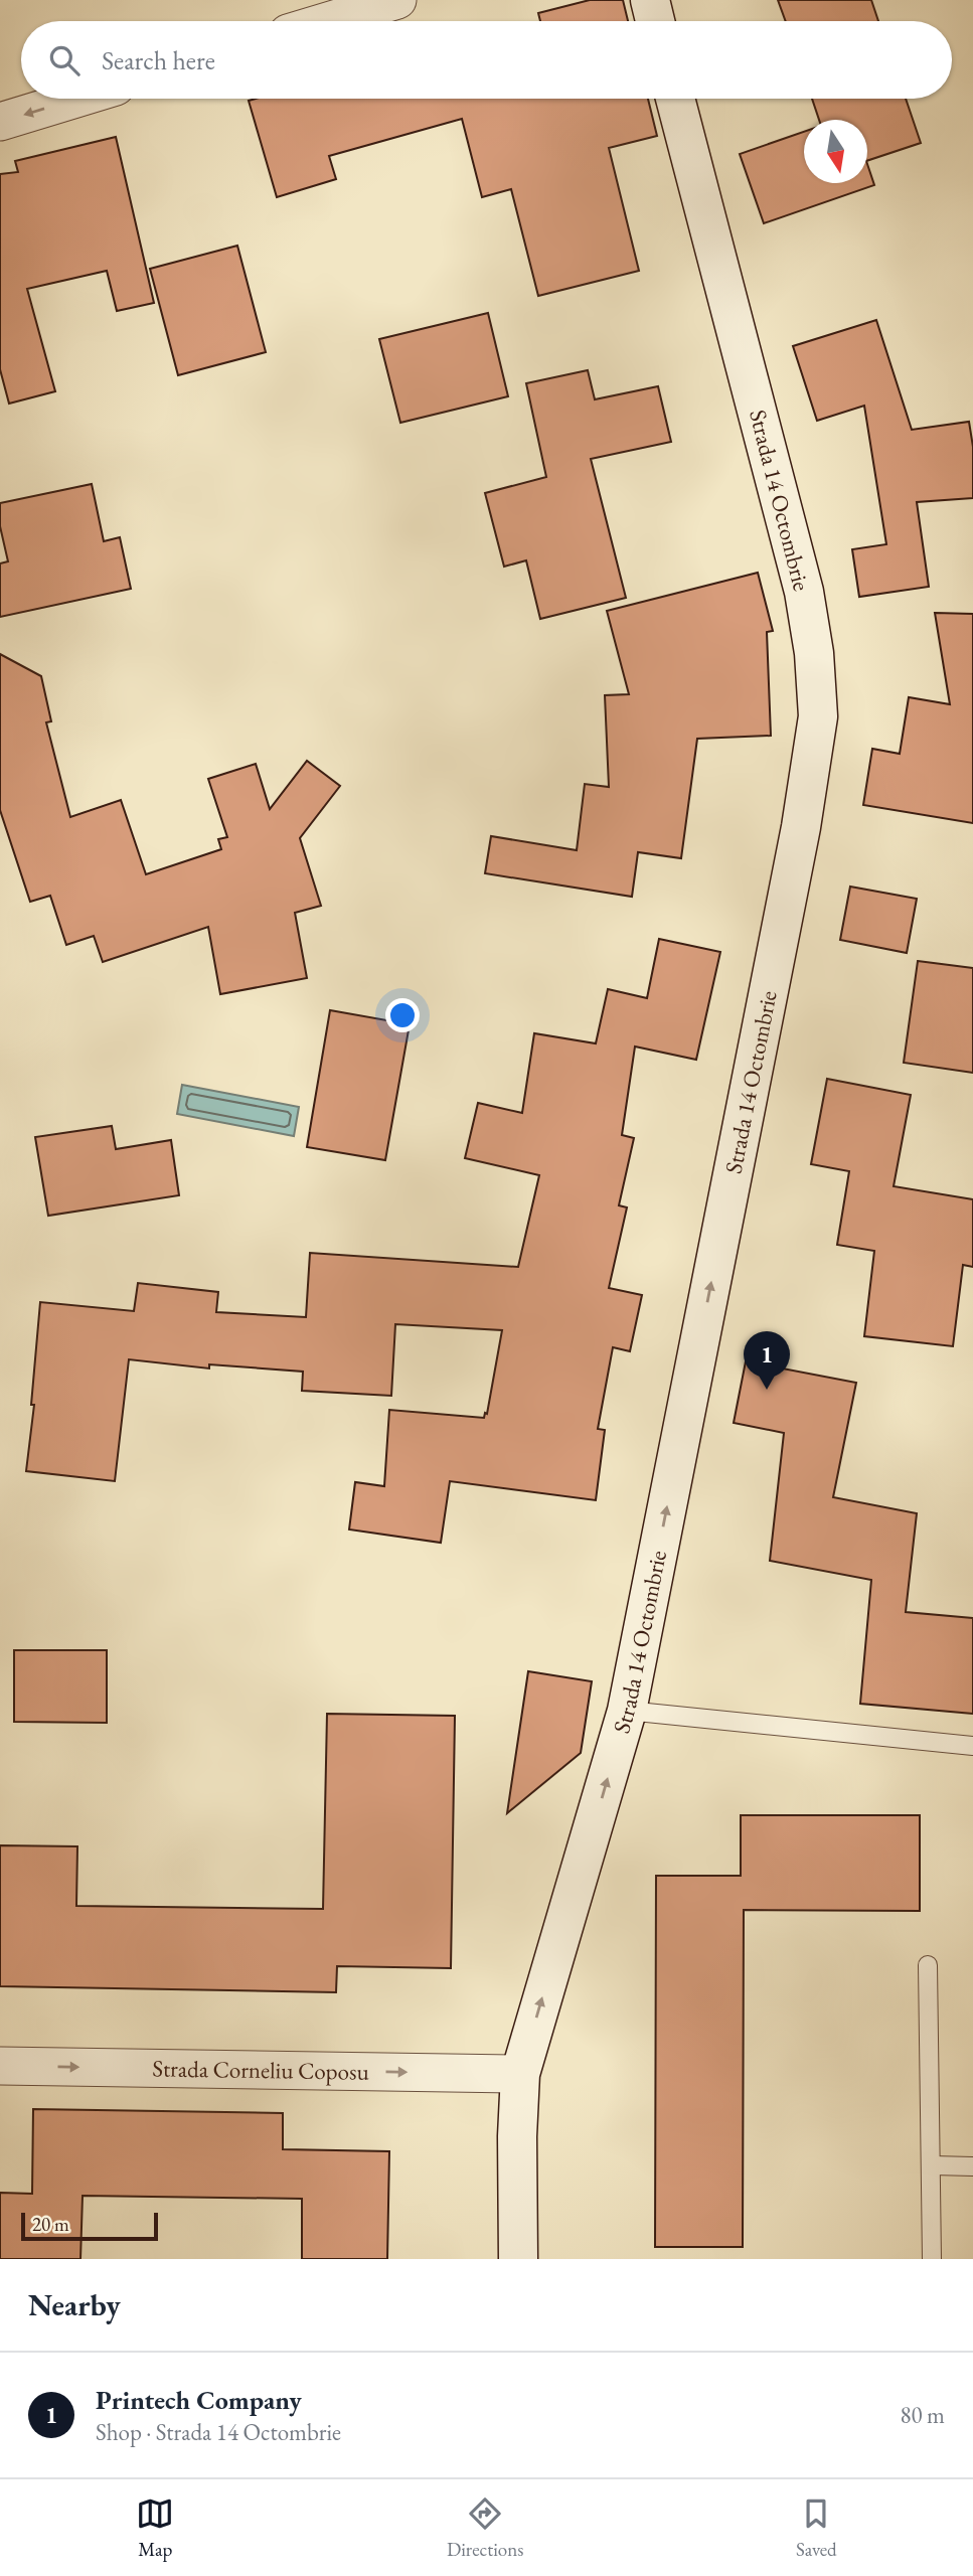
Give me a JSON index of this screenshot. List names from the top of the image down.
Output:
{
  "streets": {
    "street": ["Strada 14 Octombrie", "Strada Corneliu Coposu"]
  },
  "crossings": [
    ["Strada 14 Octombrie", "Strada Corneliu Coposu"]
  ],
  "one_way": ["Strada 14 Octombrie", "Strada Corneliu Coposu"],
  "scale_bar": "20 m",
  "north": "bottom",
  "page": {
    "search": "Search here",
    "pins": "1",
    "scale": "20 m",
    "heading": "Nearby",
    "list": [
      {
        "mark": "1",
        "name": "Printech Company",
        "note": "Shop · Strada 14 Octombrie",
        "value": "80 m"
      }
    ],
    "nav": ["Map", "Directions", "Saved"]
  }
}
